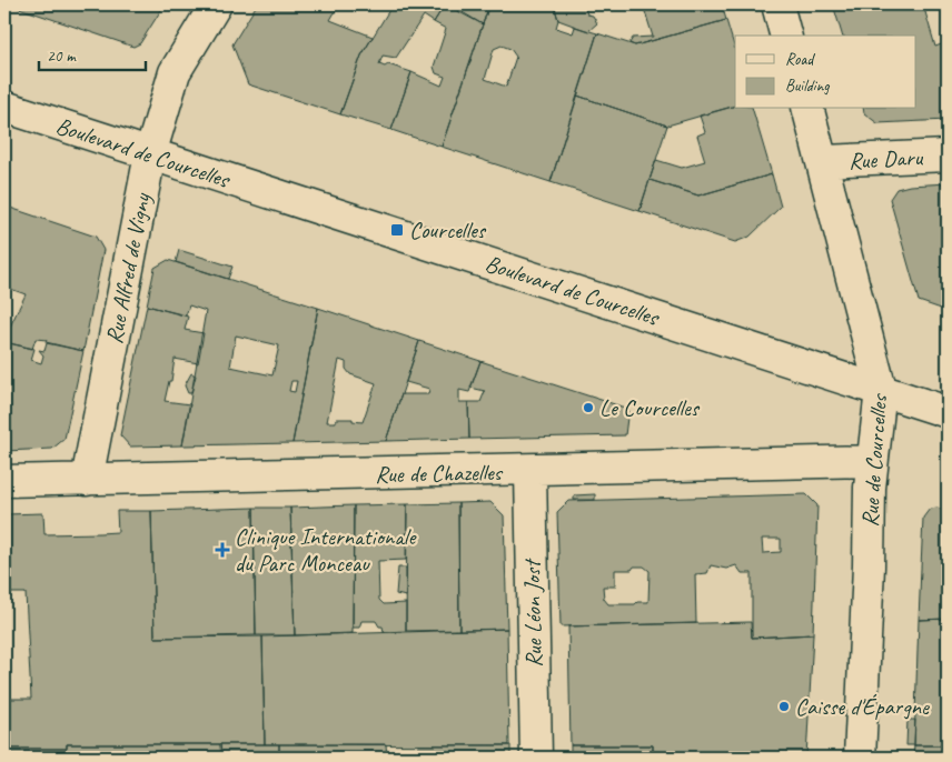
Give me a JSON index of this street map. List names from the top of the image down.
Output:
{
  "streets": {
    "street": [
      "Boulevard de Courcelles",
      "Rue Daru",
      "Rue Alfred de Vigny",
      "Rue de Courcelles",
      "Rue de Chazelles",
      "Rue Léon Jost"
    ]
  },
  "crossings": [
    ["Boulevard de Courcelles", "Rue Alfred de Vigny"],
    ["Boulevard de Courcelles", "Rue de Courcelles"],
    ["Rue Daru", "Rue de Courcelles"],
    ["Rue Alfred de Vigny", "Rue de Chazelles"],
    ["Rue de Courcelles", "Rue de Chazelles"],
    ["Rue de Chazelles", "Rue Léon Jost"]
  ],
  "places": {
    "transit": ["Courcelles"],
    "other": ["Le Courcelles", "Caisse d'Épargne"],
    "health": ["Clinique Internationale du Parc Monceau"]
  },
  "legend": ["Road", "Building"],
  "scale_bar": "20 m"
}
